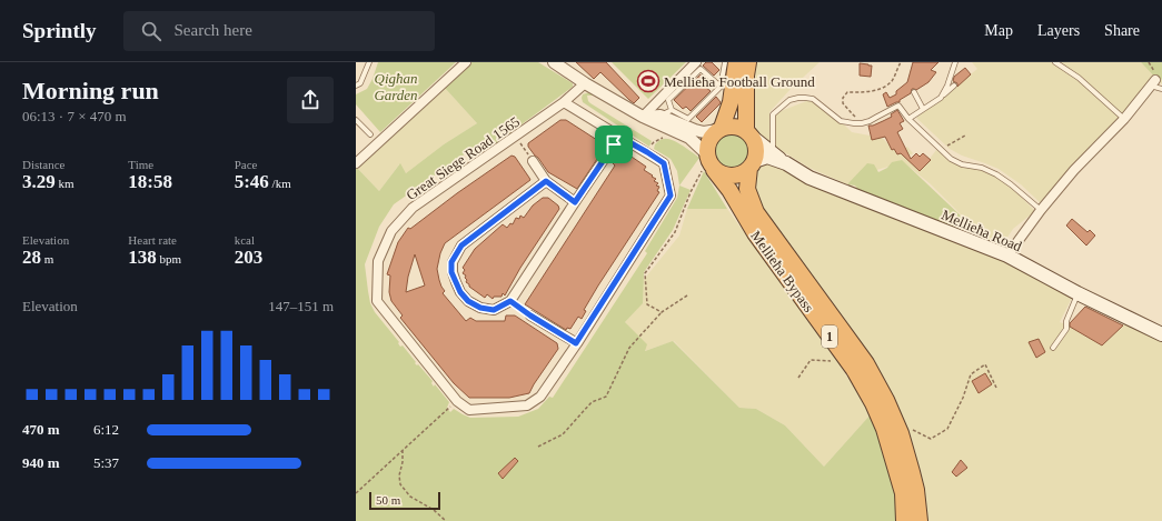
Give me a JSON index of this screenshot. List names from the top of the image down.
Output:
{
  "streets": {
    "highway": ["Mellieħa Bypass", "1"],
    "main road": ["Mellieħa Road"],
    "street": ["Great Siege Road 1565"]
  },
  "crossings": [
    ["Mellieħa Road", "Mellieħa Bypass"]
  ],
  "parks": ["Qigħan Garden"],
  "places": {
    "sports": ["Mellieħa Football Ground"]
  },
  "scale_bar": "50 m",
  "page": {
    "header": "Sprintly",
    "search": "Search here",
    "nav": ["Map", "Layers", "Share"],
    "heading": ["Morning run", "06:13 · 7 × 470 m"],
    "stats": [
      ["Distance", "3.29 km"],
      ["Time", "18:58"],
      ["Pace", "5:46 /km"],
      ["Elevation", "28 m"],
      ["Heart rate", "138 bpm"],
      ["kcal", "203"]
    ],
    "chart": ["Elevation", "147–151 m"],
    "list": [
      {
        "name": "470 m",
        "note": "6:12"
      },
      {
        "name": "940 m",
        "note": "5:37"
      }
    ],
    "scale": "50 m"
  }
}
